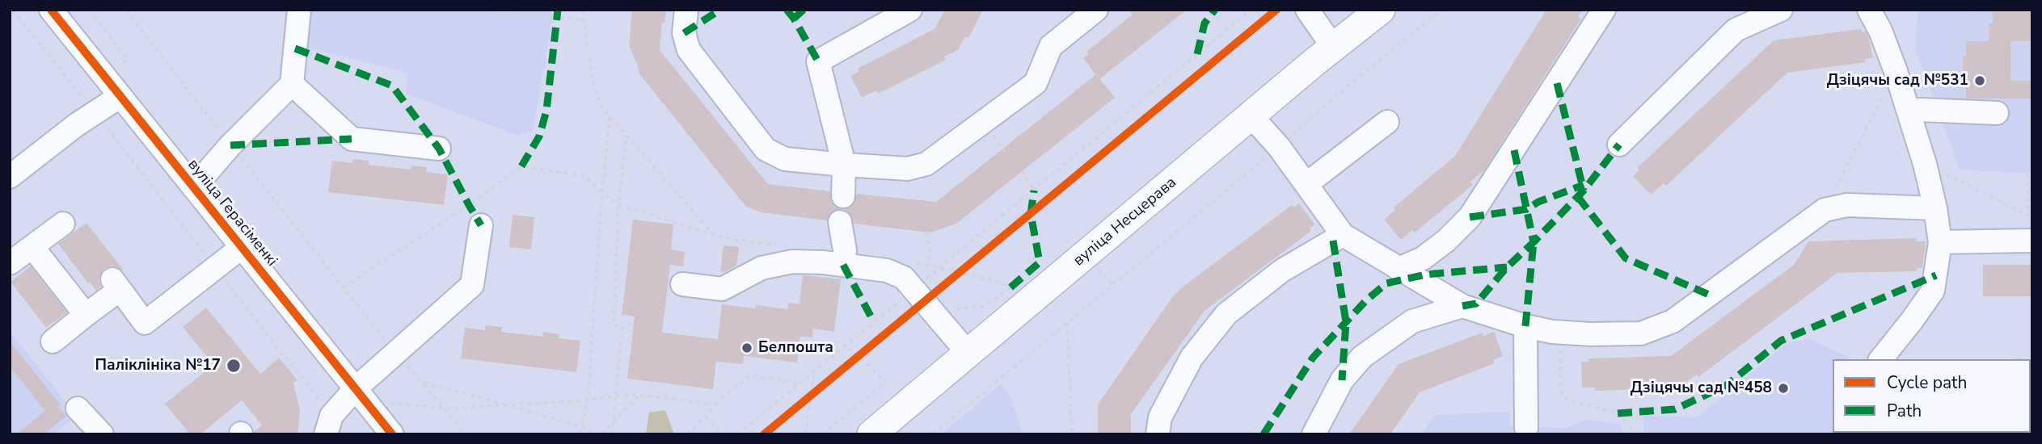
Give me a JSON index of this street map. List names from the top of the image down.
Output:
{
  "streets": {
    "main road": ["вуліца Несцерава"],
    "street": ["вуліца Герасіменкі"]
  },
  "places": [
    "Дзіцячы сад №531",
    "Белпошта",
    "Паліклініка №17",
    "Дзіцячы сад №458"
  ],
  "legend": ["Cycle path", "Path"]
}
